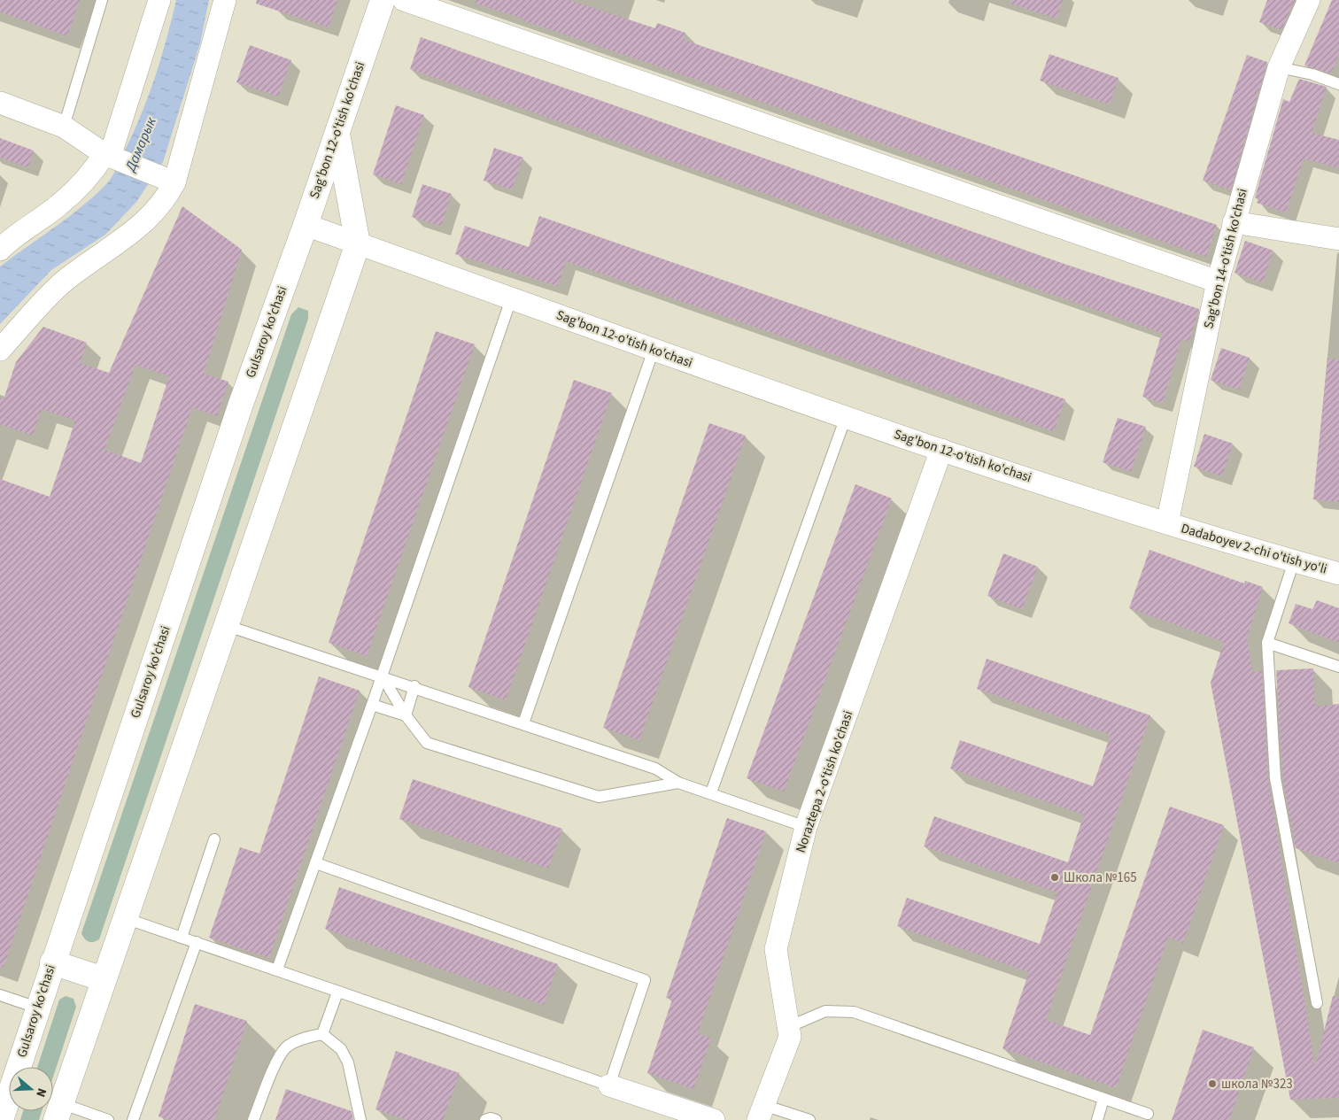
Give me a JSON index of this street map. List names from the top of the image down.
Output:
{
  "streets": {
    "main road": ["Sag'bon 12-o'tish ko'chasi", "Gulsaroy ko'chasi"],
    "street": ["Sag'bon 14-o'tish ko'chasi", "Dadaboyev 2-chi o'tish yo'li", "Noraztepa 2-oʻtish ko'chasi"]
  },
  "crossings": [
    ["Sag'bon 12-o'tish ko'chasi", "Sag'bon 14-o'tish ko'chasi"],
    ["Sag'bon 12-o'tish ko'chasi", "Gulsaroy ko'chasi"],
    ["Sag'bon 12-o'tish ko'chasi", "Dadaboyev 2-chi o'tish yo'li"],
    ["Sag'bon 12-o'tish ko'chasi", "Noraztepa 2-oʻtish ko'chasi"],
    ["Sag'bon 14-o'tish ko'chasi", "Dadaboyev 2-chi o'tish yo'li"]
  ],
  "water": ["Дамарык"],
  "places": ["Школа №165", "школа №323"],
  "north": "right"
}
